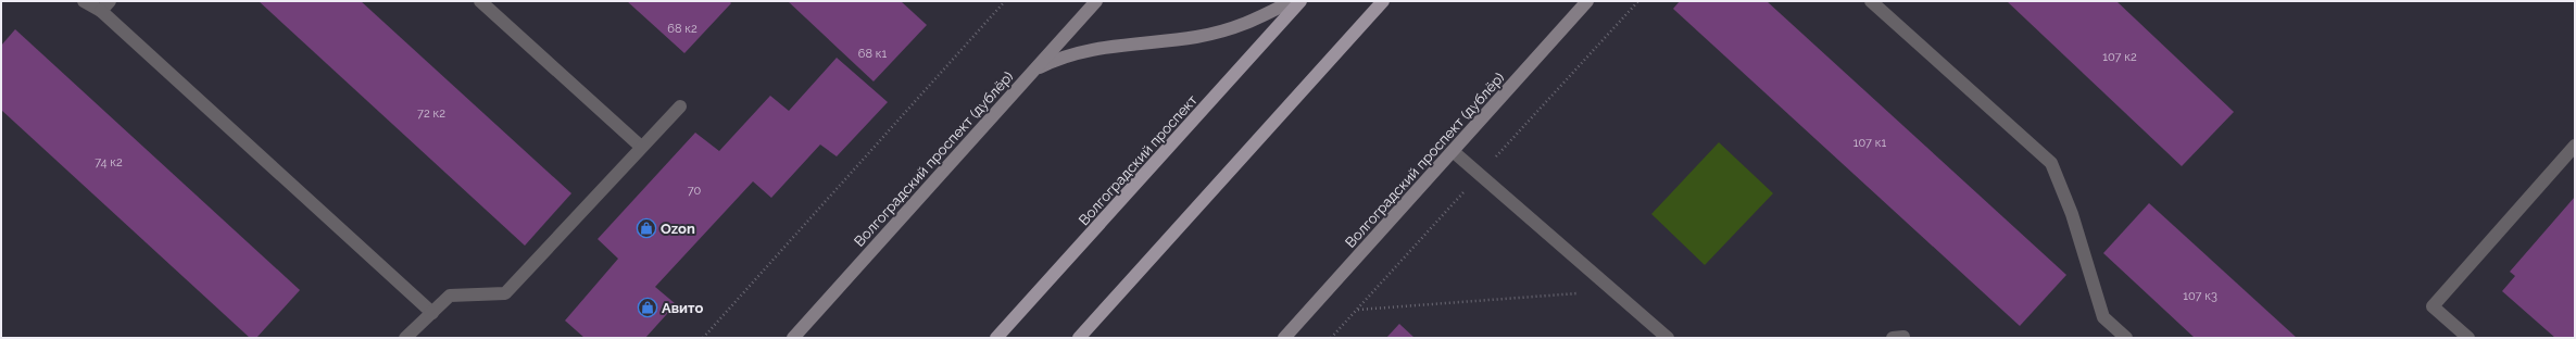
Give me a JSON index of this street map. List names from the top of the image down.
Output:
{
  "streets": {
    "main road": ["Волгоградский проспект"],
    "street": ["Волгоградский проспект (дублёр)"]
  },
  "places": {
    "shop": ["Ozon", "Авито"]
  },
  "house_numbers": [
    "68 к2",
    "68 к1",
    "107 к2",
    "72 к2",
    "107 к1",
    "74 к2",
    "70",
    "107 к3"
  ]
}
